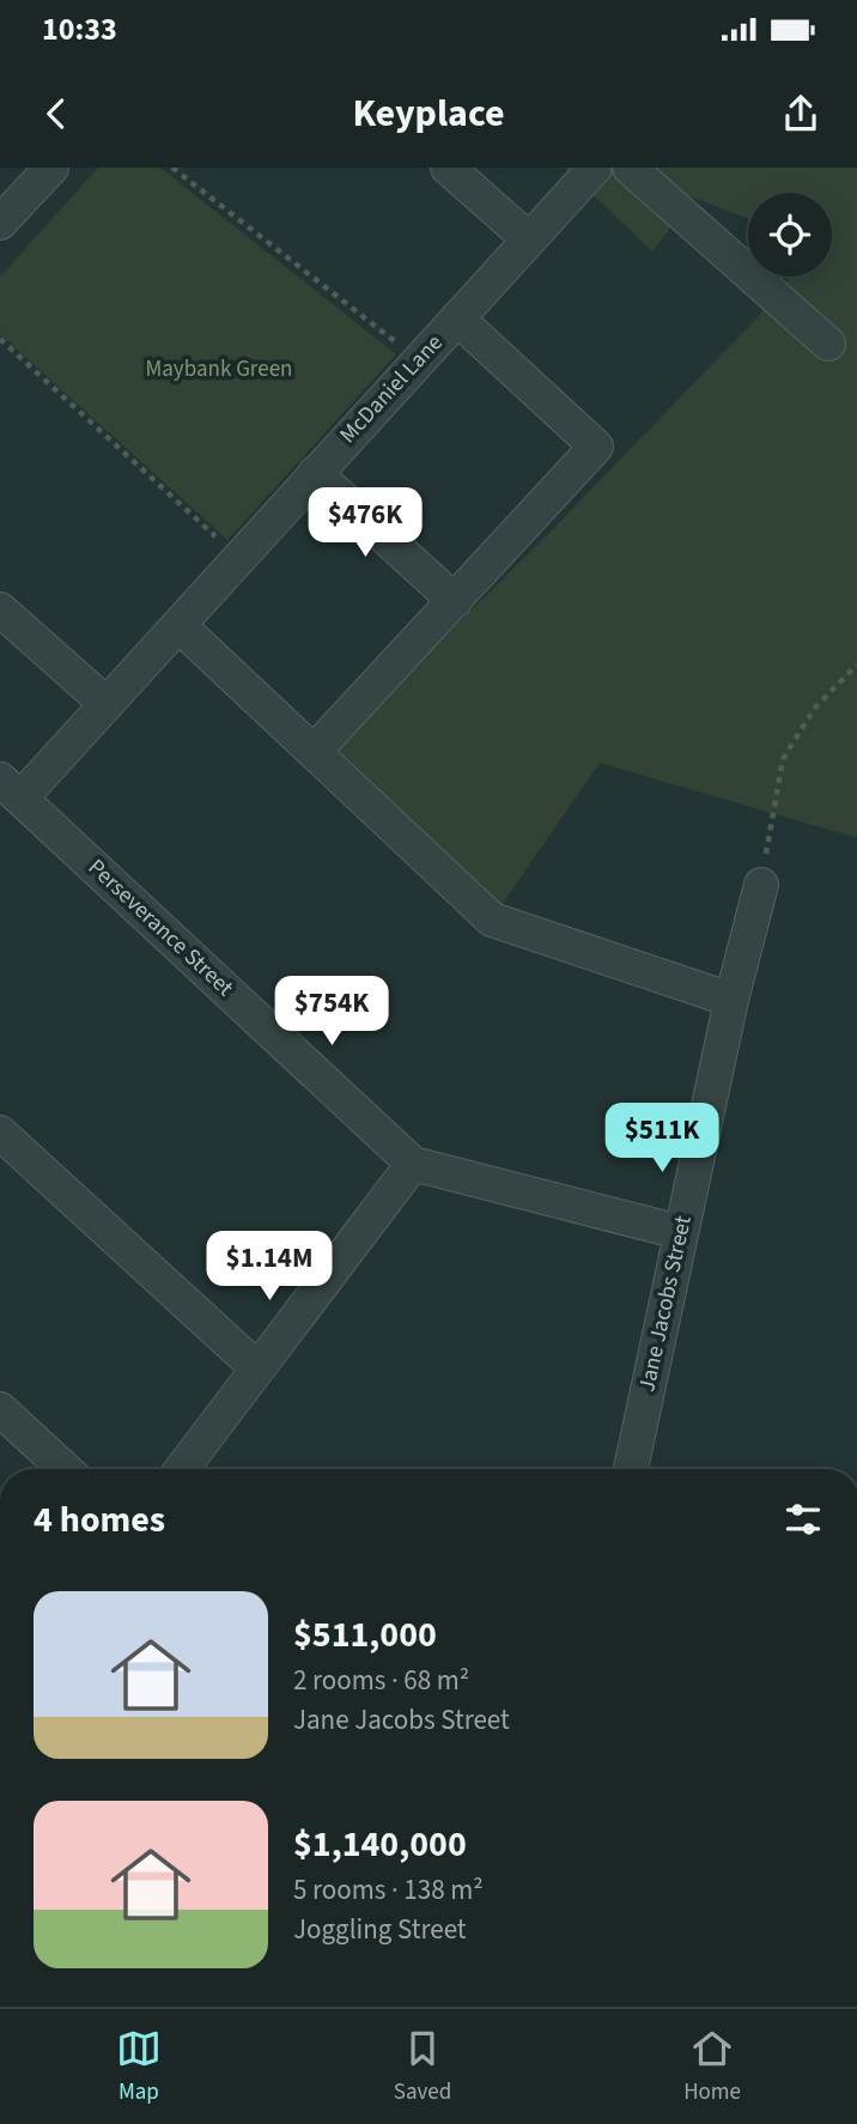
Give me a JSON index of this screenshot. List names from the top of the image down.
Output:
{
  "streets": {
    "street": ["McDaniel Lane", "Perseverance Street", "Jane Jacobs Street"]
  },
  "crossings": [
    ["McDaniel Lane", "Perseverance Street"],
    ["Perseverance Street", "Jane Jacobs Street"]
  ],
  "parks": ["Maybank Green"],
  "page": {
    "status": "10:33",
    "header": "Keyplace",
    "price": [
      "$476K",
      "$754K",
      "$511K",
      "$1.14M"
    ],
    "heading": "4 homes",
    "list": [
      {
        "name": "$511,000",
        "note": "2 rooms · 68 m² · Jane Jacobs Street"
      },
      {
        "name": "$1,140,000",
        "note": "5 rooms · 138 m² · Joggling Street"
      }
    ],
    "tabs": ["Map", "Saved", "Home"]
  }
}
